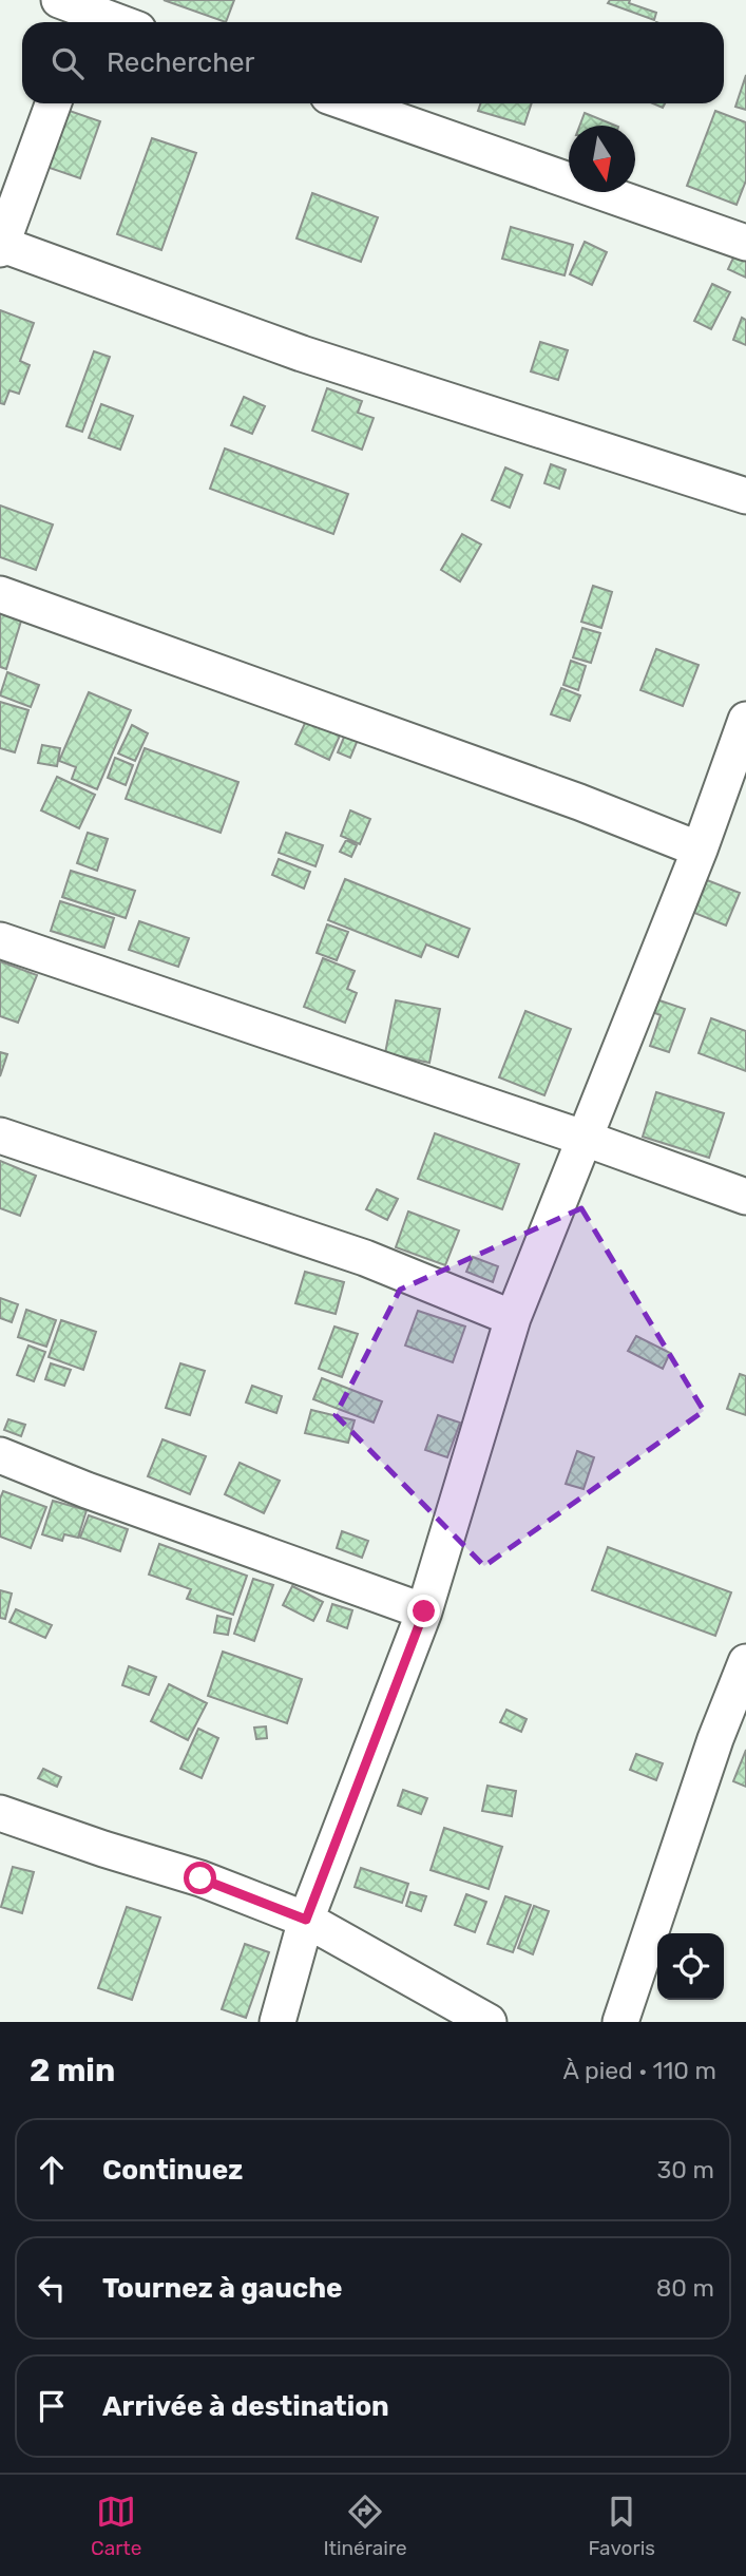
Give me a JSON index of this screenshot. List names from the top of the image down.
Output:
{
  "north": "bottom",
  "page": {
    "search": "Rechercher",
    "heading": ["2 min", "À pied · 110 m"],
    "list": [
      ["Continuez", "30 m"],
      ["Tournez à gauche", "80 m"],
      "Arrivée à destination"
    ],
    "nav": ["Carte", "Itinéraire", "Favoris"]
  }
}
